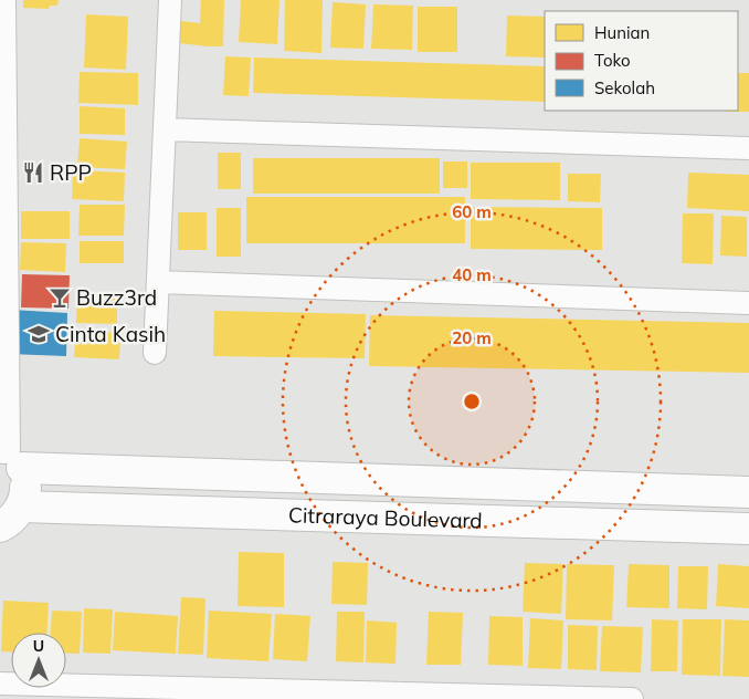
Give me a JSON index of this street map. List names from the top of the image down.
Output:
{
  "streets": {
    "main road": ["Citraraya Boulevard"]
  },
  "places": {
    "restaurant": ["RPP"],
    "bar": ["Buzz3rd"],
    "school or university": ["Cinta Kasih"]
  },
  "legend": ["Hunian", "Toko", "Sekolah"],
  "north": "top",
  "rings": ["60 m", "40 m", "20 m"]
}
